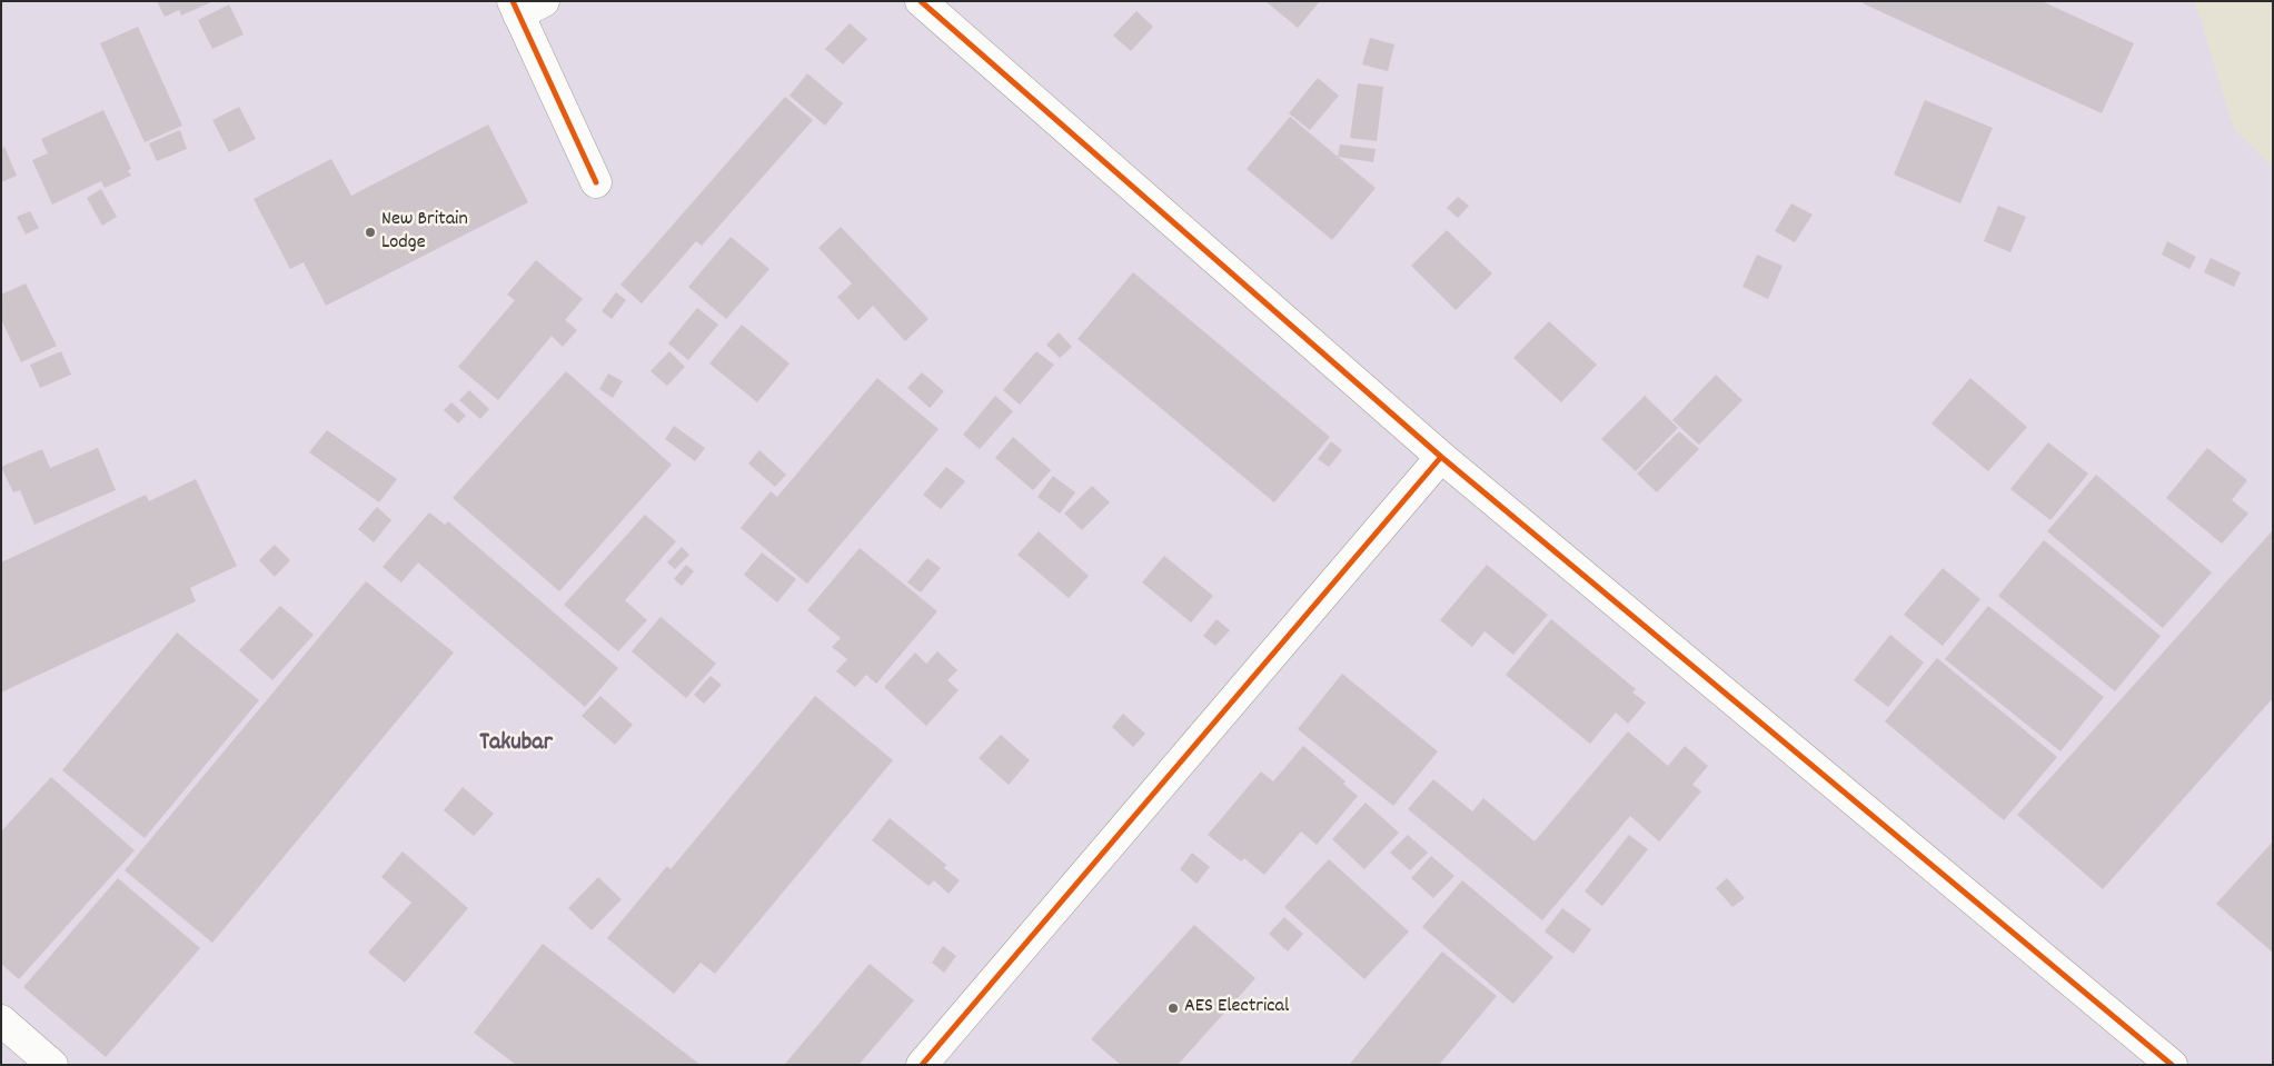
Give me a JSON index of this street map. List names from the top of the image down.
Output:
{
  "districts": ["Takubar"],
  "places": ["New Britain Lodge", "AES Electrical"]
}
